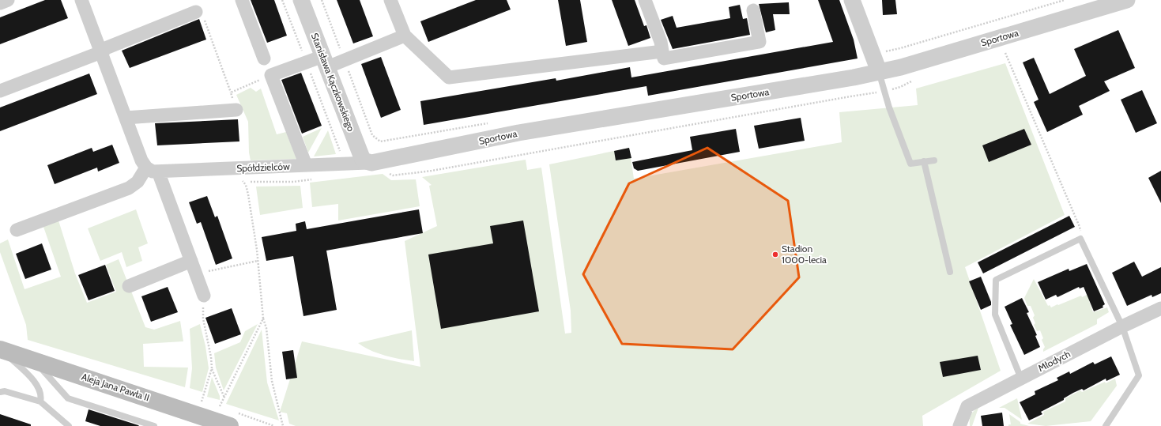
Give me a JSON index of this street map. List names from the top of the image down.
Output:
{
  "streets": {
    "main road": ["Aleja Jana Pawła II"],
    "street": [
      "Sportowa",
      "Stanisława Kączkowskiego",
      "Spółdzielców",
      "Młodych"
    ]
  },
  "crossings": [
    ["Sportowa", "Stanisława Kączkowskiego"],
    ["Sportowa", "Spółdzielców"],
    ["Stanisława Kączkowskiego", "Spółdzielców"]
  ],
  "places": ["Stadion 1000-lecia"]
}
